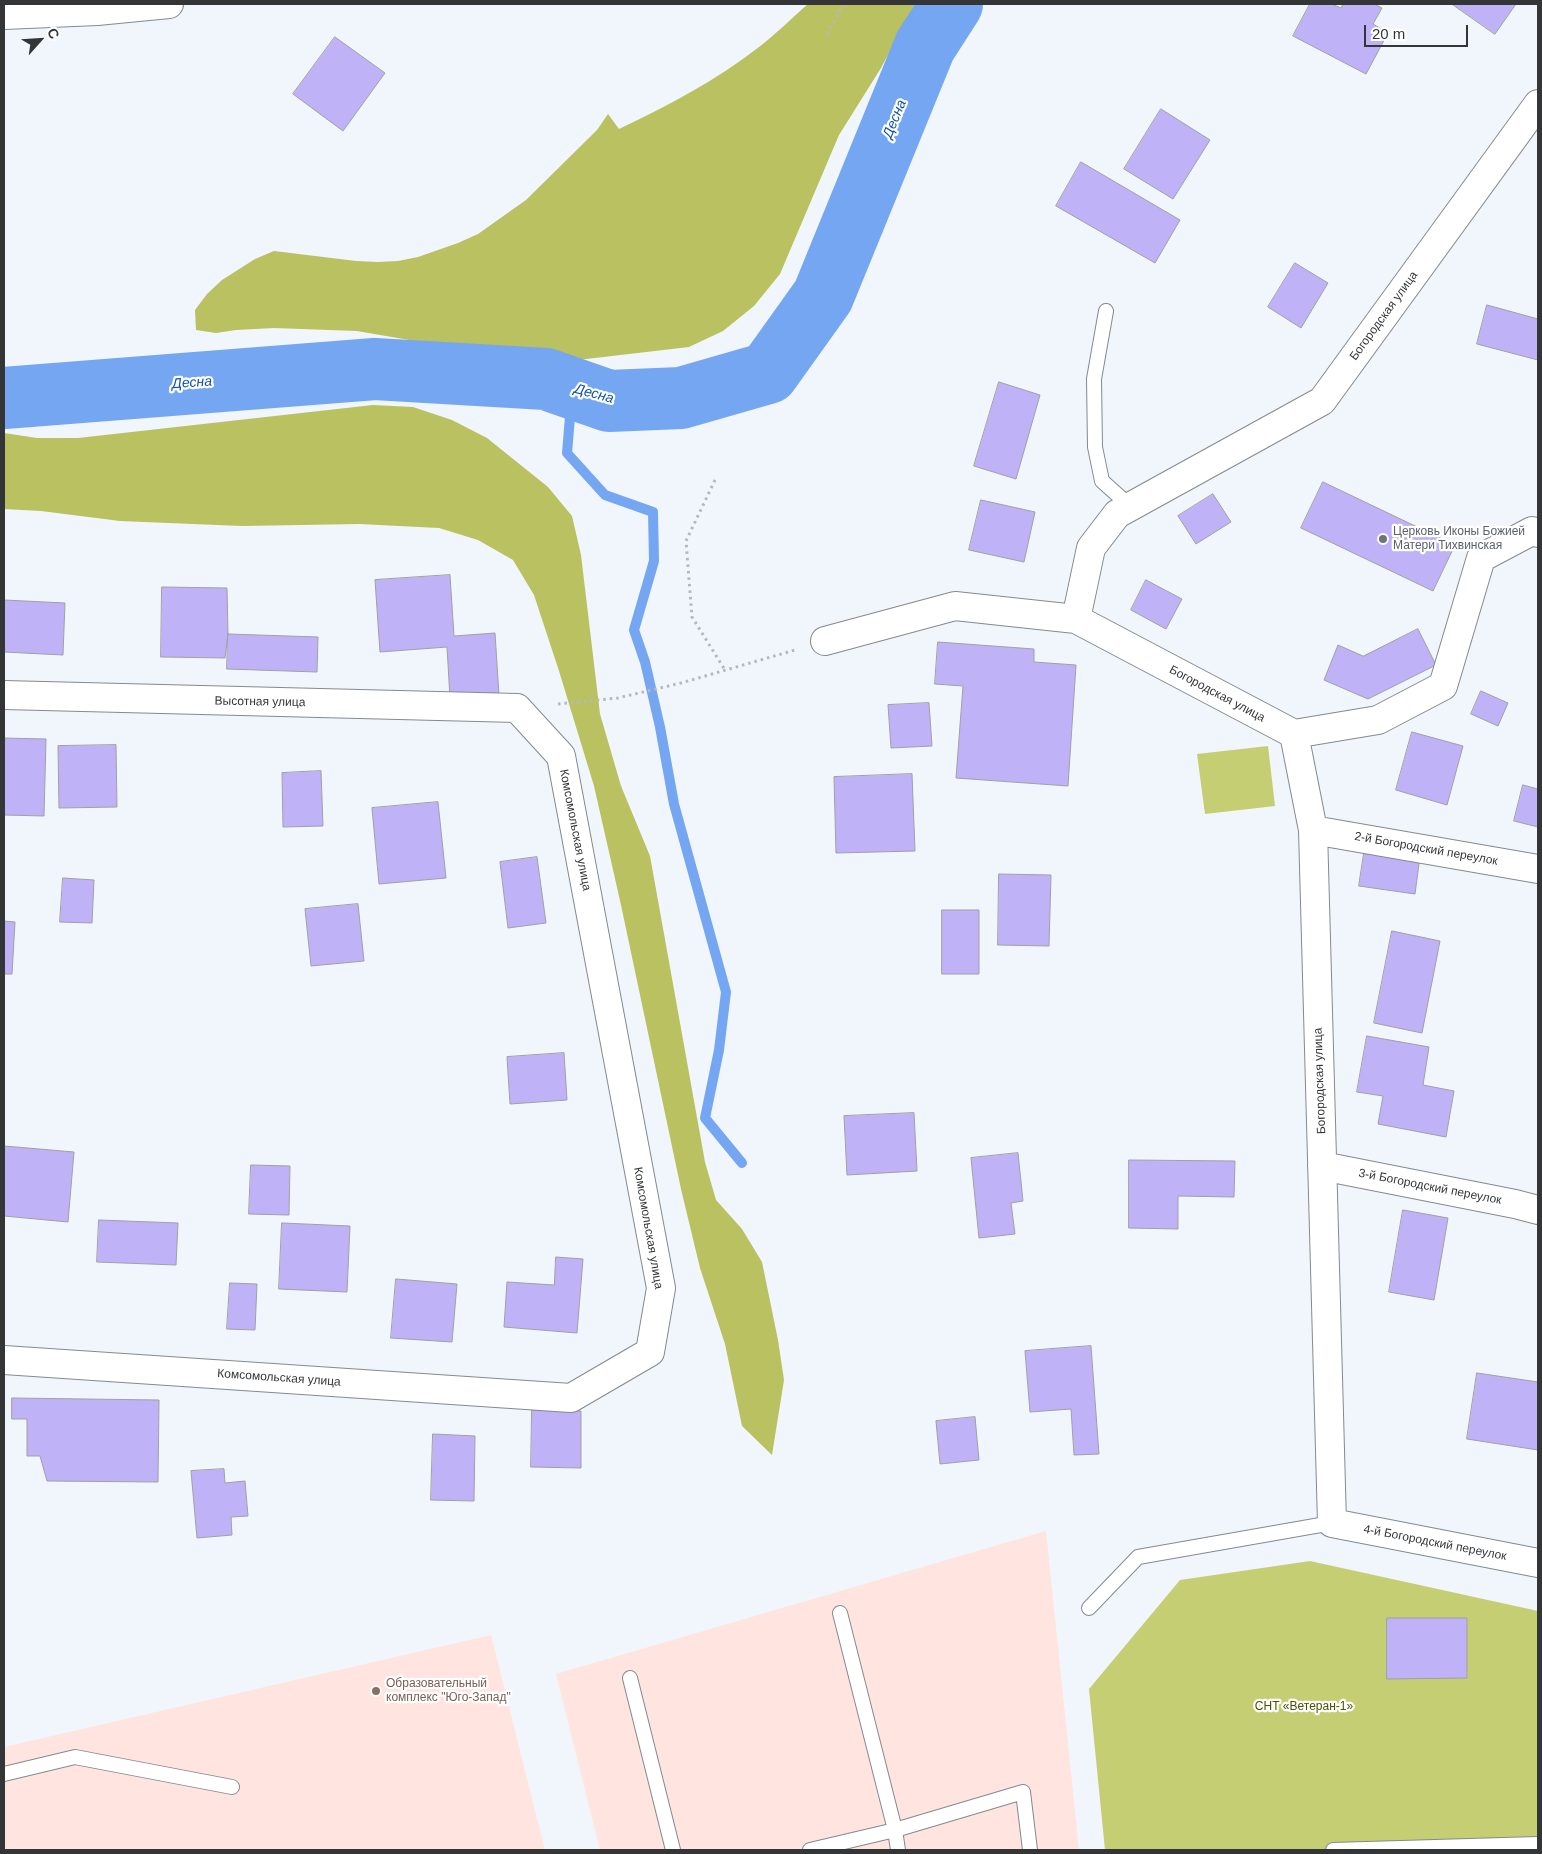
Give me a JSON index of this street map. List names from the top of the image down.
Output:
{
  "streets": {
    "street": [
      "Богородская улица",
      "Высотная улица",
      "Комсомольская улица",
      "2-й Богородский переулок",
      "3-й Богородский переулок",
      "4-й Богородский переулок"
    ]
  },
  "crossings": [
    ["Богородская улица", "2-й Богородский переулок"],
    ["Богородская улица", "3-й Богородский переулок"],
    ["Богородская улица", "4-й Богородский переулок"],
    ["Высотная улица", "Комсомольская улица"]
  ],
  "water": ["Десна"],
  "parks": ["СНТ «Ветеран-1»"],
  "places": ["Церковь Иконы Божией Матери Тихвинская", "Образовательный комплекс \"Юго-Запад\""],
  "scale_bar": "20 m",
  "north": "top right"
}
